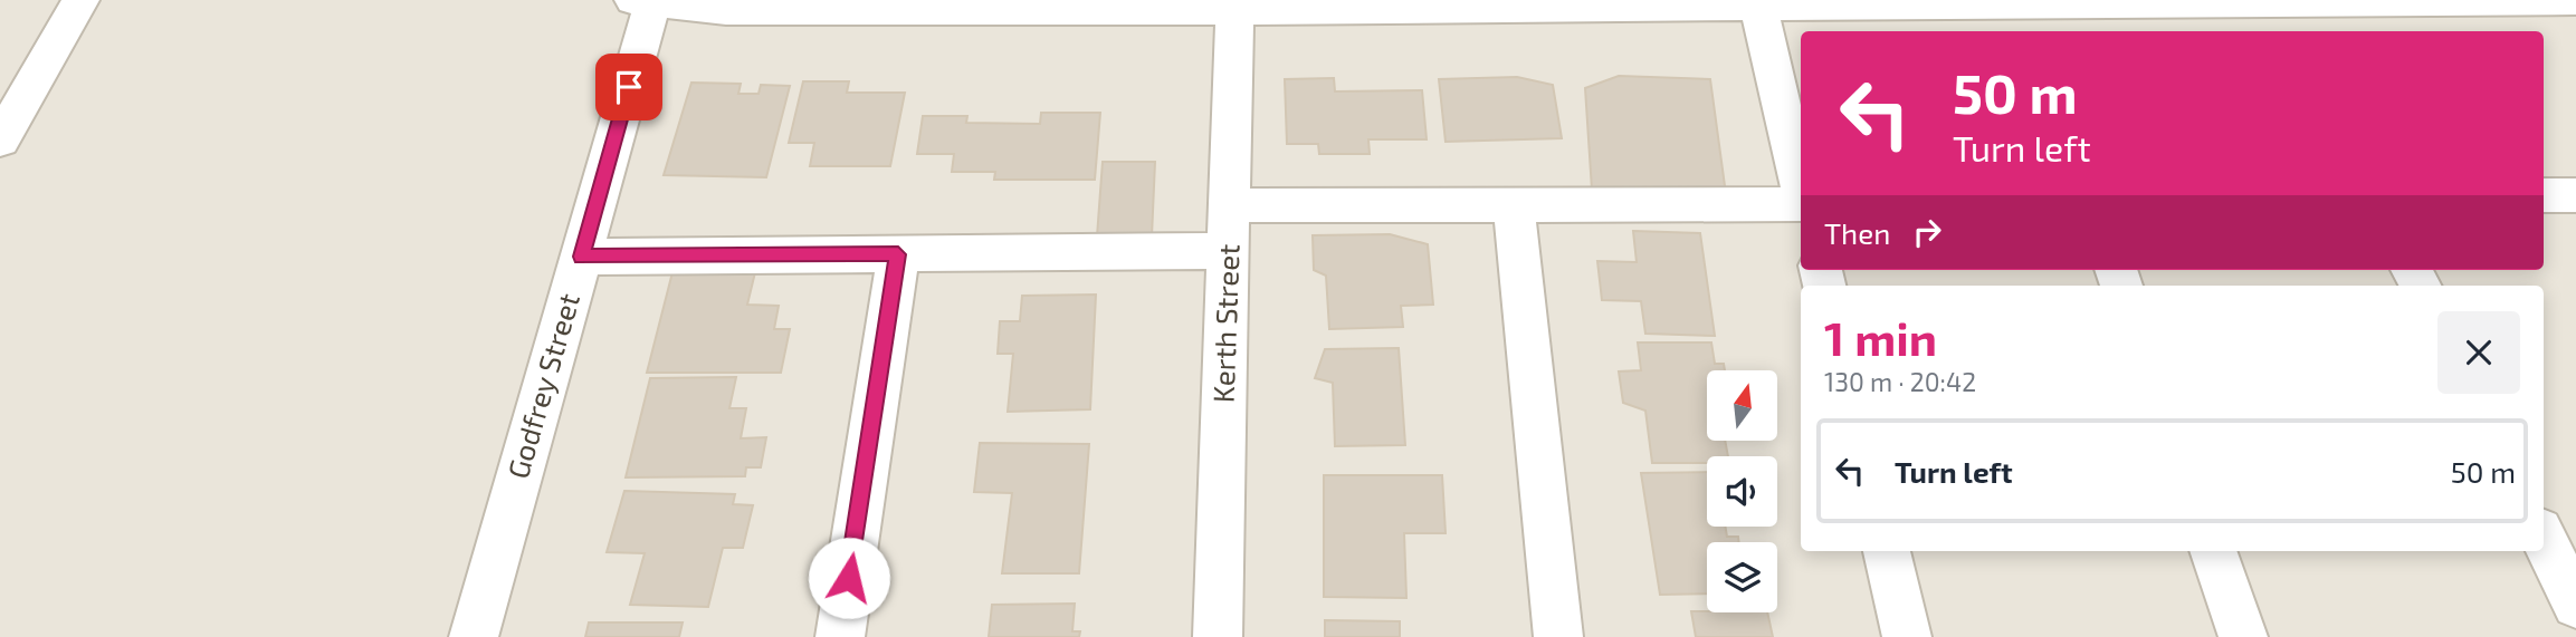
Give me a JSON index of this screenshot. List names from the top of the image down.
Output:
{
  "streets": {
    "street": ["Kerth Street", "Godfrey Street"]
  },
  "north": "top",
  "page": {
    "turn": ["50 m", "Turn left"],
    "then": "Then",
    "heading": ["1 min", "130 m · 20:42"],
    "list": [
      {
        "name": "Turn left",
        "value": "50 m"
      }
    ]
  }
}
